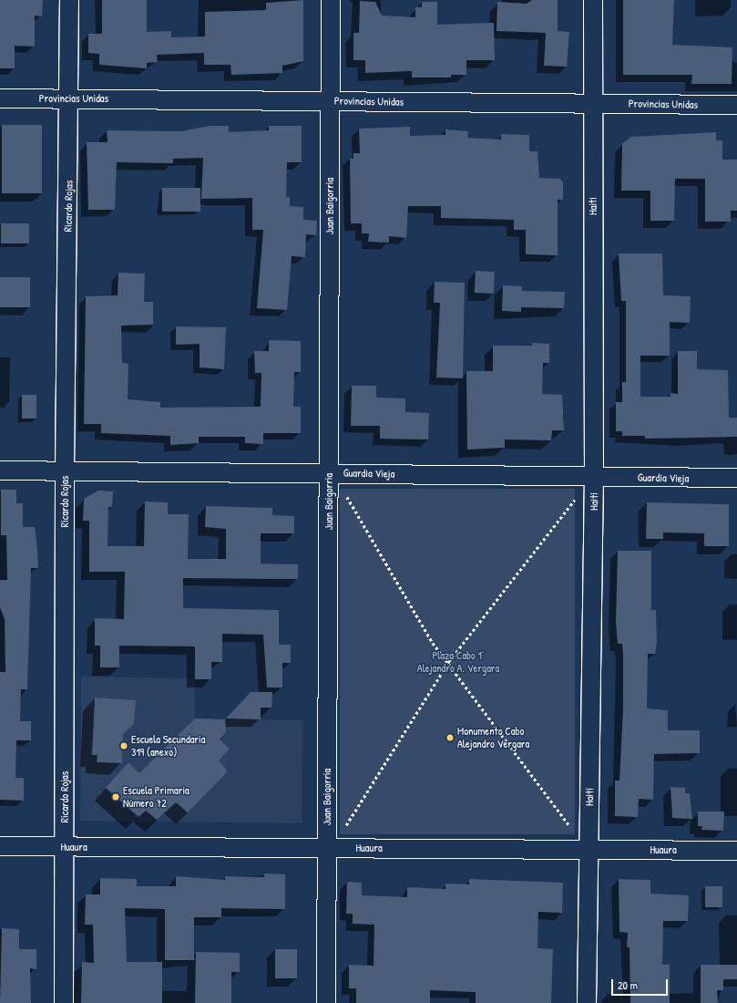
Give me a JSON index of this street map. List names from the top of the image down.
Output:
{
  "streets": {
    "street": [
      "Provincias Unidas",
      "Ricardo Rojas",
      "Juan Baigorria",
      "Haití",
      "Guardia Vieja",
      "Huaura"
    ]
  },
  "crossings": [
    ["Provincias Unidas", "Ricardo Rojas"],
    ["Provincias Unidas", "Juan Baigorria"],
    ["Provincias Unidas", "Haití"],
    ["Ricardo Rojas", "Guardia Vieja"],
    ["Ricardo Rojas", "Huaura"],
    ["Juan Baigorria", "Guardia Vieja"],
    ["Juan Baigorria", "Huaura"],
    ["Haití", "Guardia Vieja"],
    ["Haití", "Huaura"]
  ],
  "parks": ["Plaza Cabo 1° Alejandro A. Vergara"],
  "places": ["Monumento Cabo Alejandro Vergara", "Escuela Secundaria 319 (anexo)", "Escuela Primaria Número 72"],
  "scale_bar": "20 m"
}
